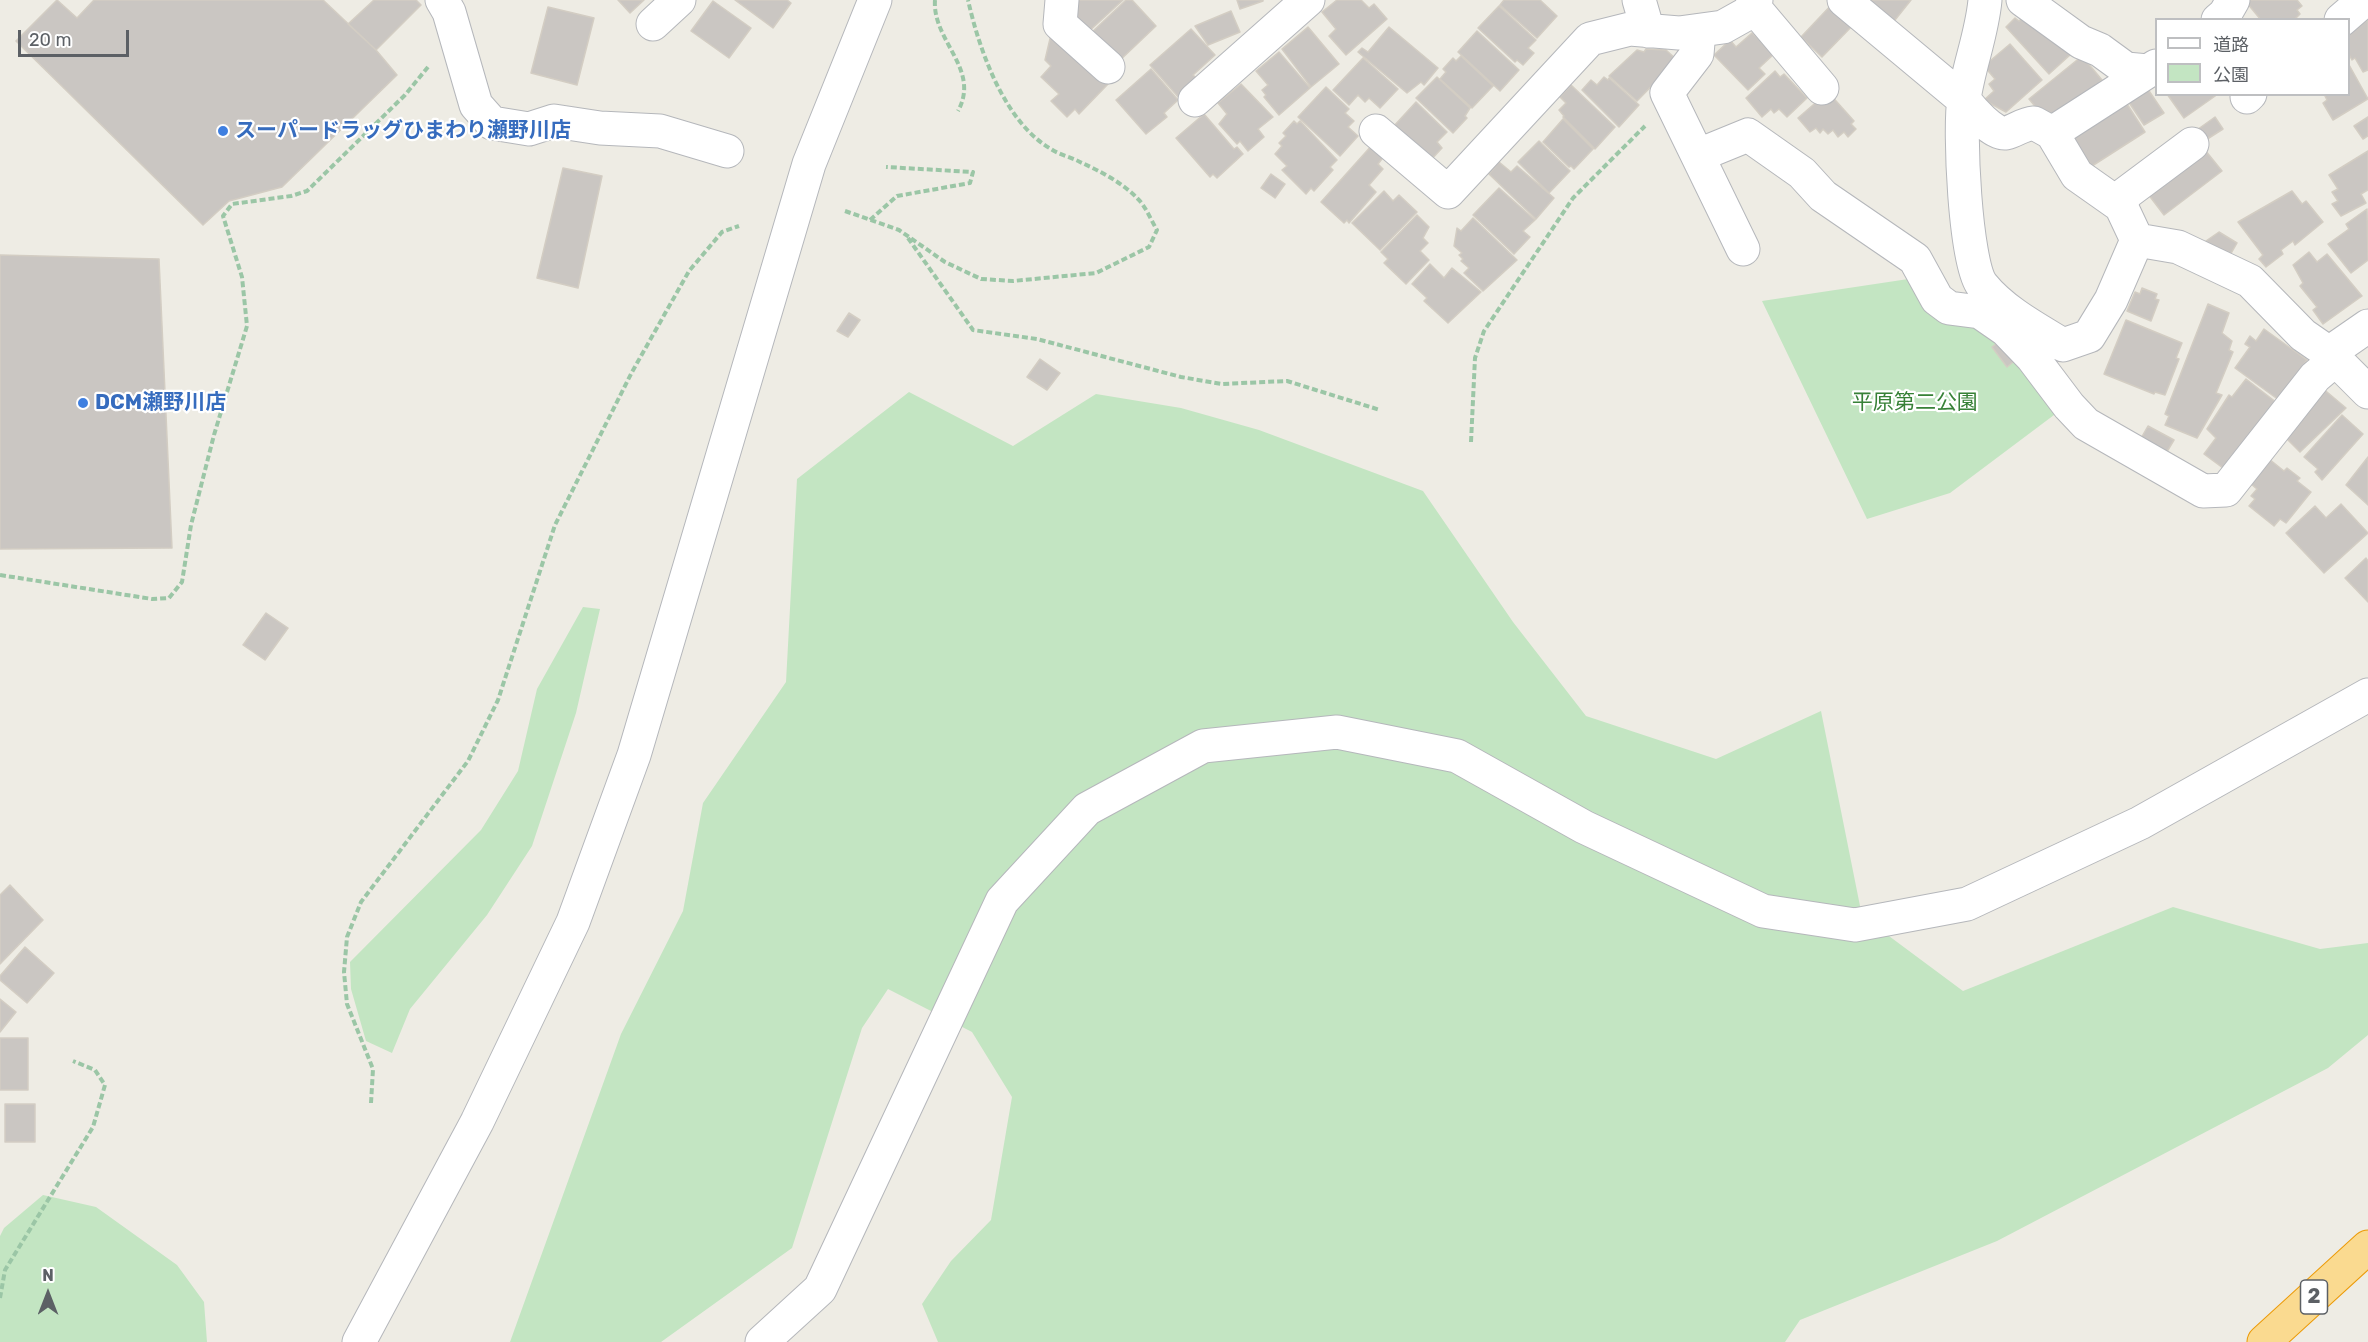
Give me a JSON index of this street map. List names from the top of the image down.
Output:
{
  "streets": {
    "highway": ["2"]
  },
  "parks": ["平原第二公園"],
  "places": ["スーパードラッグひまわり瀬野川店", "DCM瀬野川店"],
  "legend": ["道路", "公園"],
  "scale_bar": "20 m",
  "north": "top"
}
